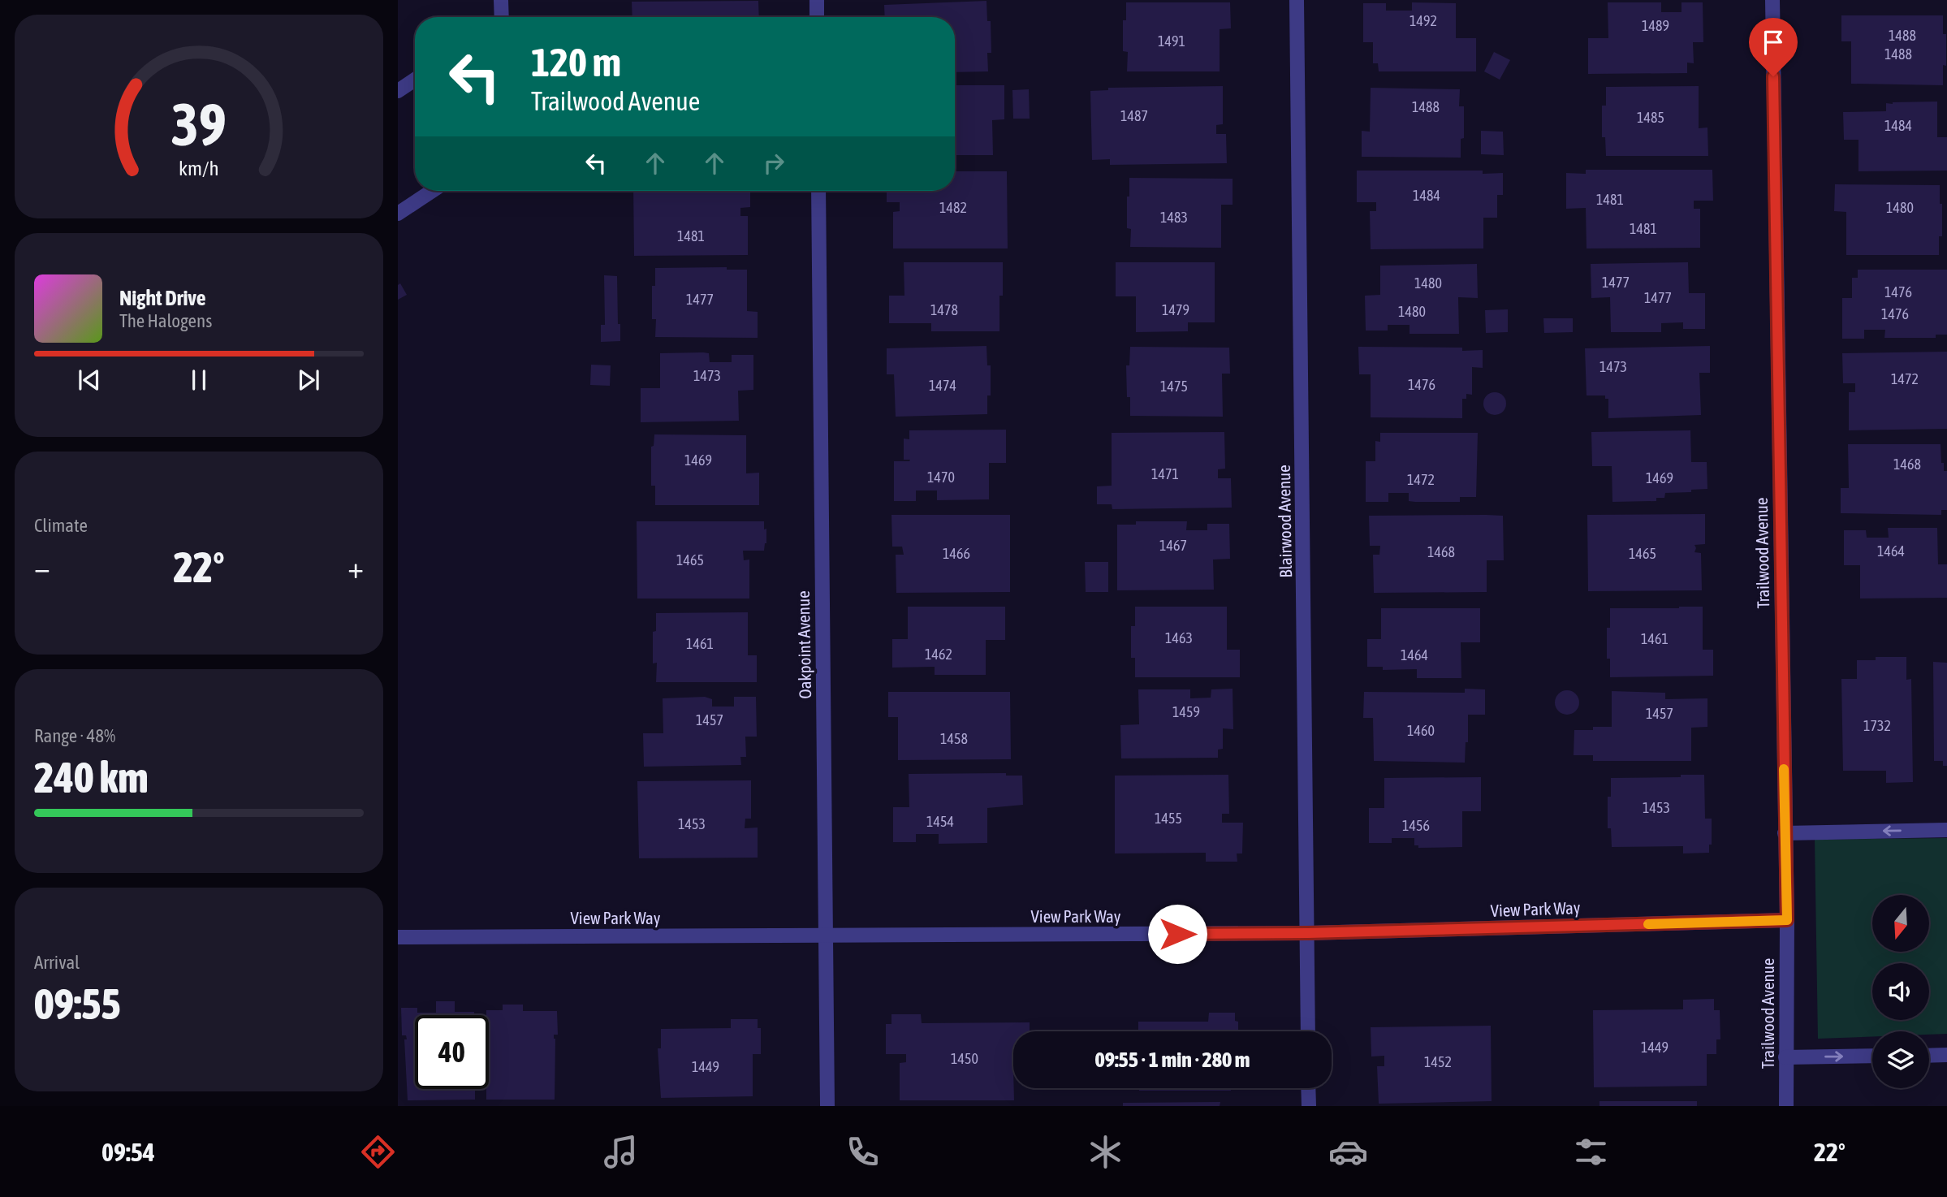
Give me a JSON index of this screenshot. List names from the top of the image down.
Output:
{
  "streets": {
    "street": [
      "Blairwood Avenue",
      "Trailwood Avenue",
      "Oakpoint Avenue",
      "View Park Way"
    ]
  },
  "crossings": [
    ["Blairwood Avenue", "View Park Way"],
    ["Trailwood Avenue", "View Park Way"],
    ["Oakpoint Avenue", "View Park Way"]
  ],
  "house_numbers": [
    "1492",
    "1489",
    "1488",
    "1491",
    "1488",
    "1488",
    "1487",
    "1485",
    "1484",
    "1484",
    "1481",
    "1482",
    "1480",
    "1483",
    "1481",
    "1481",
    "1477",
    "1480",
    "1476",
    "1477",
    "1477",
    "1478",
    "1479",
    "1480",
    "1476",
    "1473",
    "1473",
    "1472",
    "1476",
    "1474",
    "1475",
    "1469",
    "1468",
    "1471",
    "1470",
    "1469",
    "1472",
    "1467",
    "1464",
    "1468",
    "1466",
    "1465",
    "1465",
    "1463",
    "1461",
    "1461",
    "1462",
    "1464",
    "1459",
    "1457",
    "1457",
    "1732",
    "1460",
    "1458",
    "1453",
    "1455",
    "1454",
    "1453",
    "1456",
    "1449",
    "1450",
    "1452",
    "1449"
  ],
  "north": "bottom",
  "page": {
    "turn": ["120 m", "Trailwood Avenue"],
    "song": ["Night Drive", "The Halogens"],
    "tile": [
      "Climate",
      ["Range · 48%", "240 km"],
      ["Arrival", "09:55"]
    ],
    "heat": ["−", "22°", "+"],
    "limit": "40",
    "trip": "09:55 · 1 min · 280 m",
    "tabs": ["09:54", "22°"],
    "gauge": ["39", "km/h"]
  }
}
